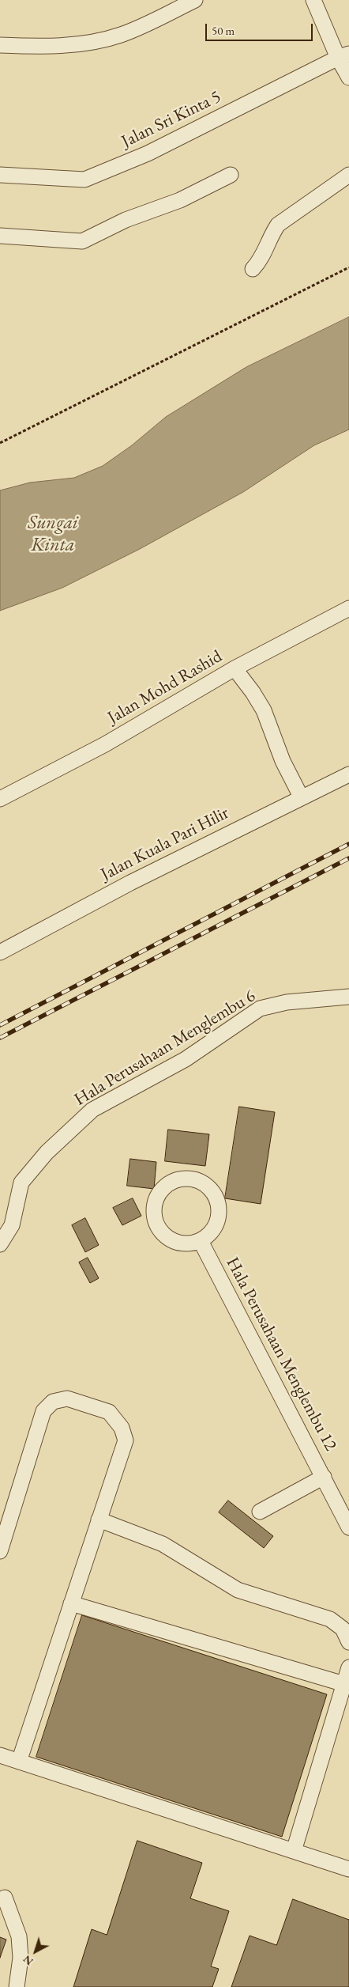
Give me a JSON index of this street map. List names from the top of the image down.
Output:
{
  "streets": {
    "street": [
      "Jalan Sri Kinta 5",
      "Jalan Mohd Rashid",
      "Jalan Kuala Pari Hilir",
      "Hala Perusahaan Menglembu 6",
      "Hala Perusahaan Menglembu 12"
    ]
  },
  "water": ["Sungai Kinta"],
  "scale_bar": "50 m",
  "north": "bottom left"
}
